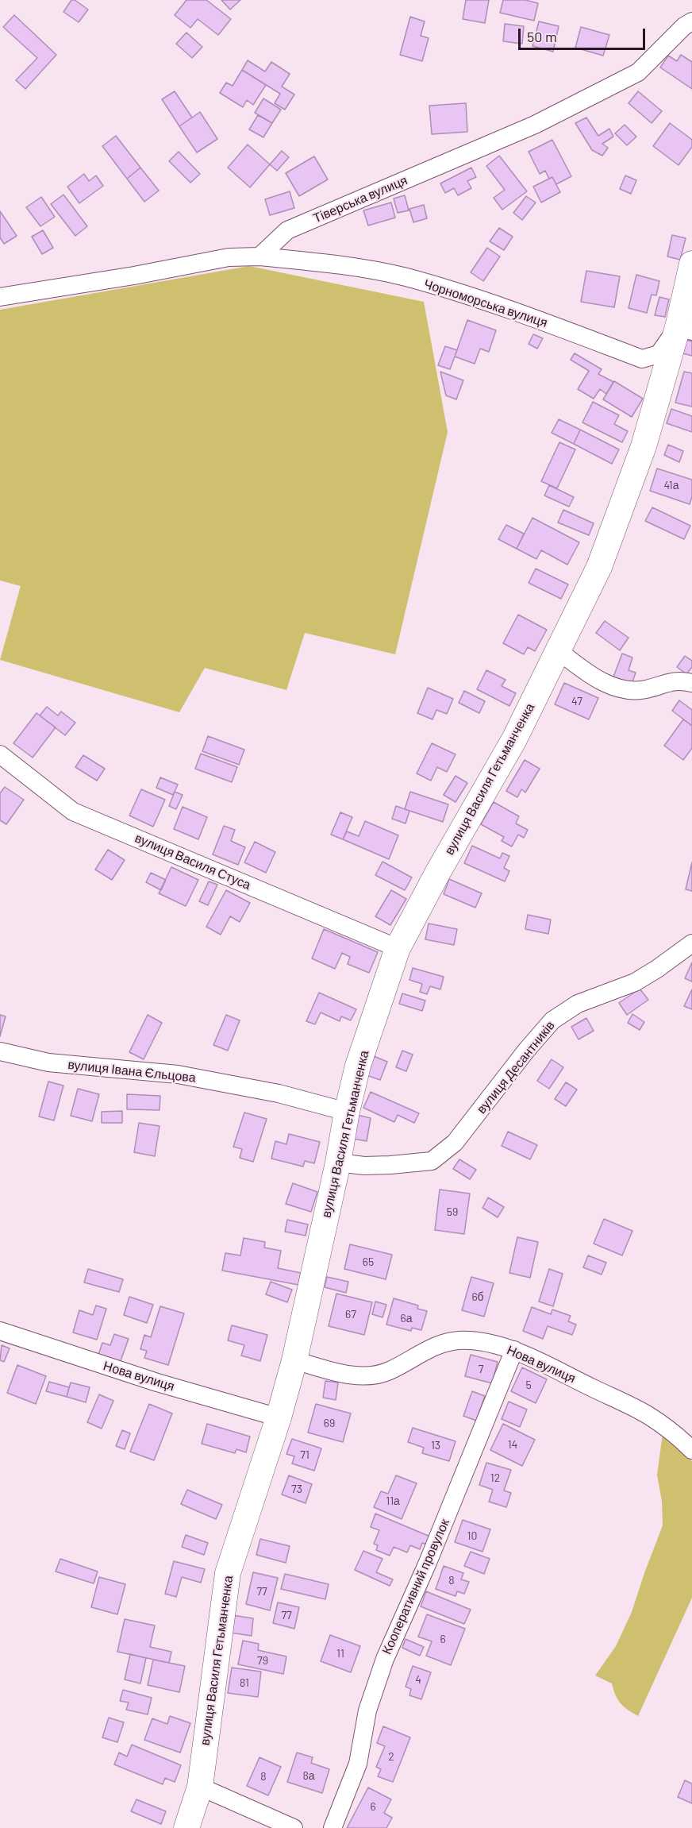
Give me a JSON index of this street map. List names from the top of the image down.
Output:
{
  "streets": {
    "street": [
      "Тіверська вулиця",
      "Чорноморська вулиця",
      "вулиця Василя Гетьманченка",
      "вулиця Василя Стуса",
      "вулиця Десантників",
      "вулиця Івана Єльцова",
      "Нова вулиця",
      "Кооперативний провулок"
    ]
  },
  "crossings": [
    ["Тіверська вулиця", "Чорноморська вулиця"],
    ["Чорноморська вулиця", "вулиця Василя Гетьманченка"],
    ["вулиця Василя Гетьманченка", "вулиця Василя Стуса"],
    ["вулиця Василя Гетьманченка", "вулиця Десантників"],
    ["вулиця Василя Гетьманченка", "вулиця Івана Єльцова"],
    ["вулиця Василя Гетьманченка", "Нова вулиця"],
    ["Нова вулиця", "Кооперативний провулок"]
  ],
  "house_numbers": [
    "41а",
    "47",
    "59",
    "65",
    "6б",
    "67",
    "6а",
    "7",
    "5",
    "69",
    "14",
    "13",
    "71",
    "12",
    "73",
    "11а",
    "10",
    "8",
    "77",
    "77",
    "6",
    "11",
    "79",
    "4",
    "81",
    "2",
    "8а",
    "8",
    "6"
  ],
  "scale_bar": "50 m"
}
